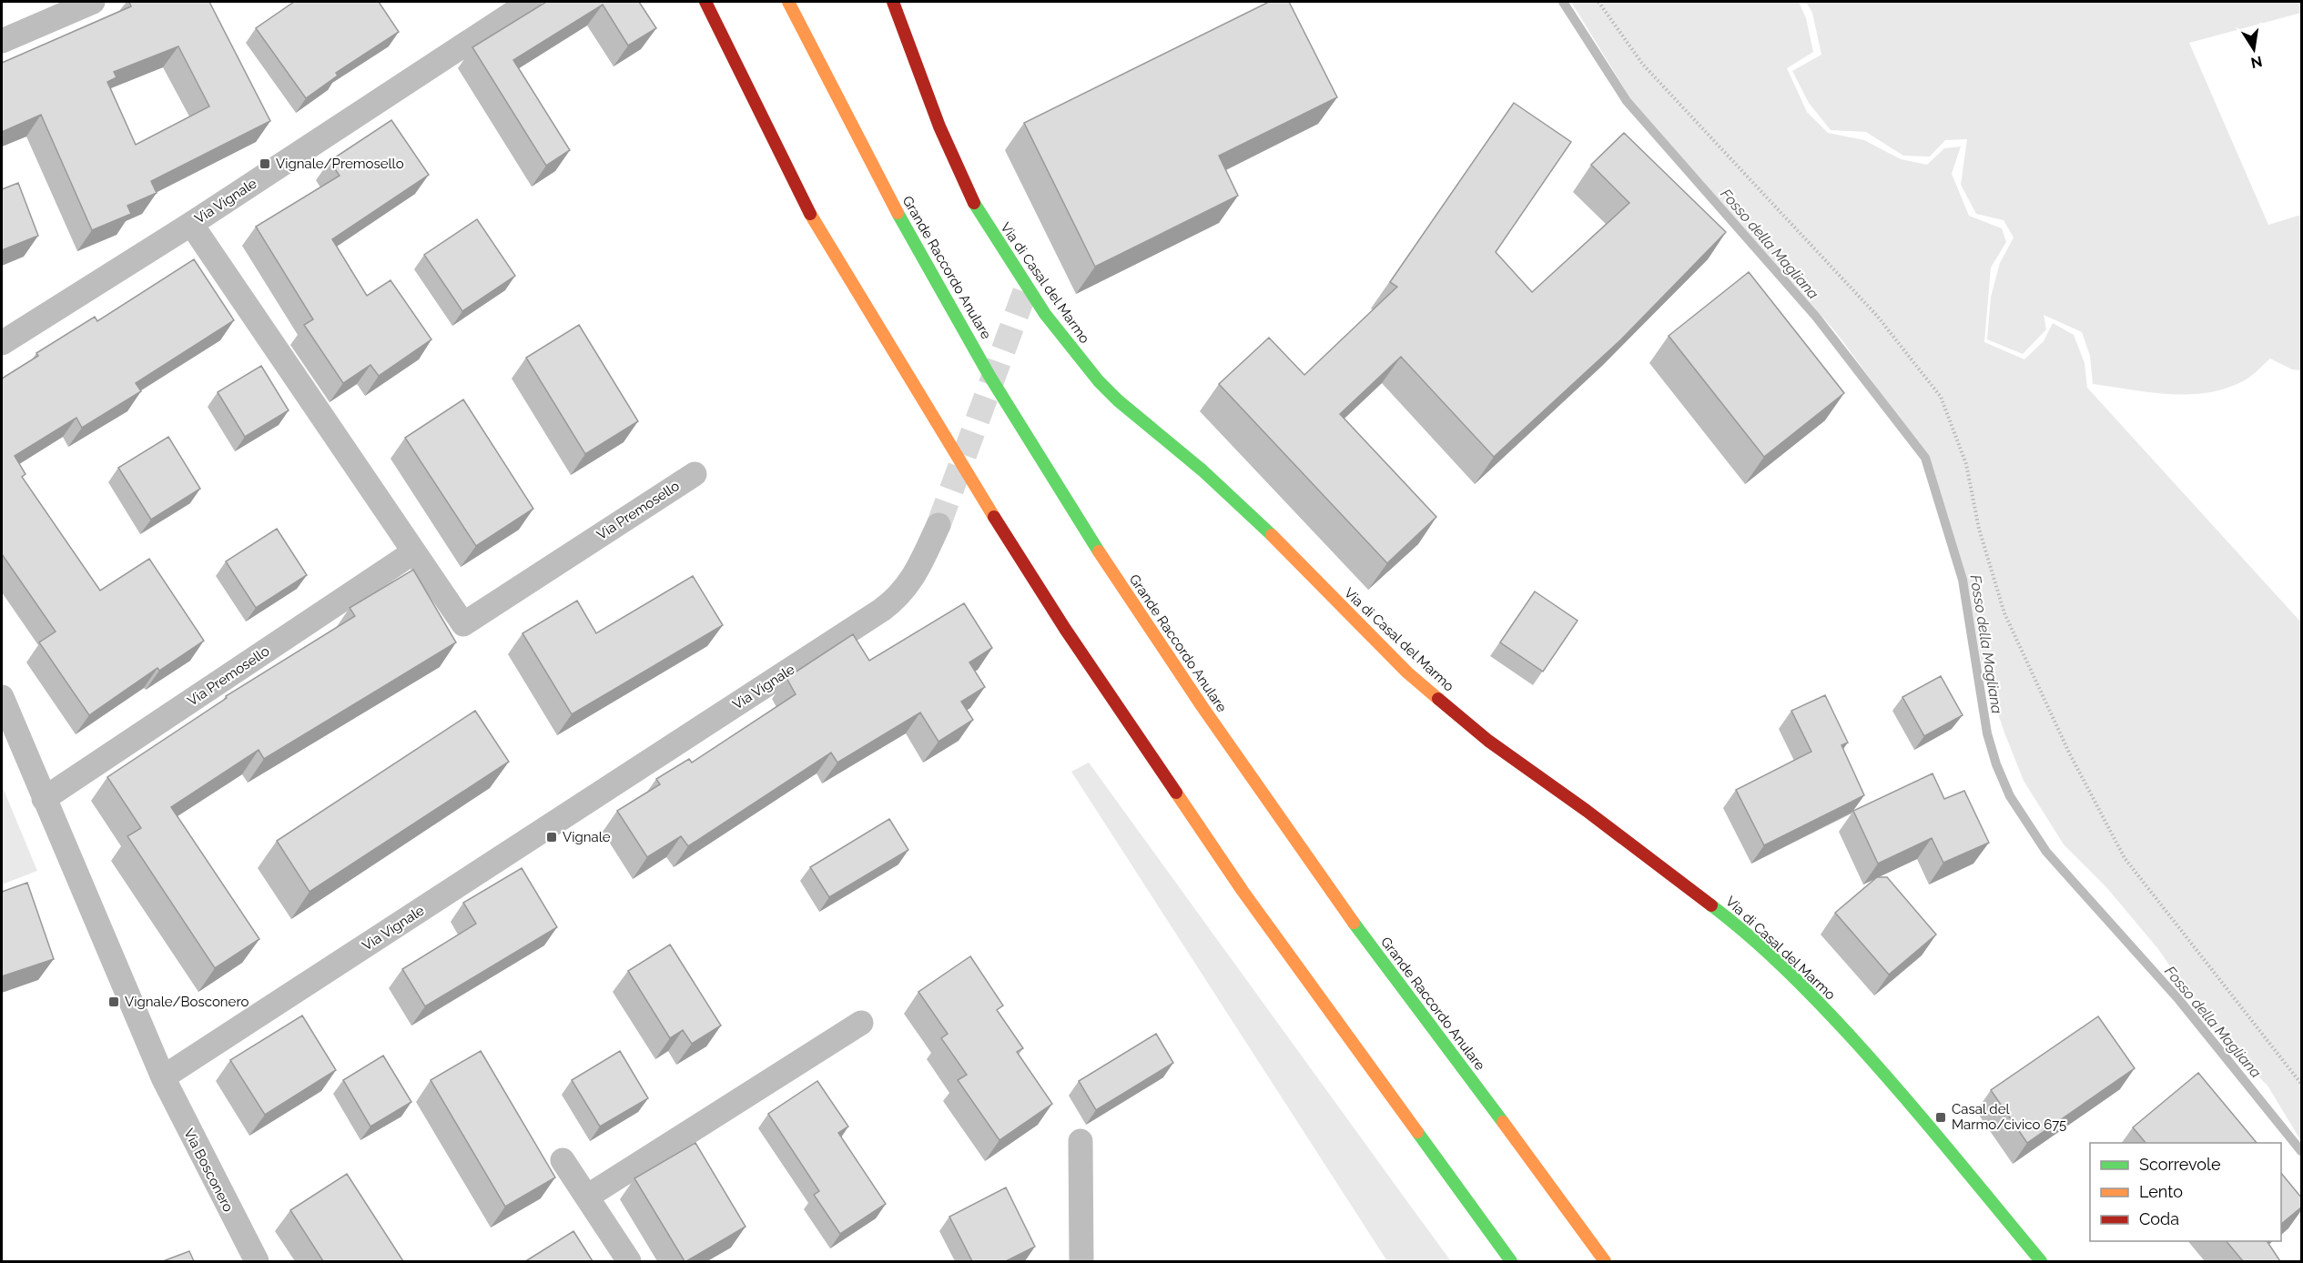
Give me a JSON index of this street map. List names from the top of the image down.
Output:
{
  "streets": {
    "main road": ["Grande Raccordo Anulare", "Via di Casal del Marmo"],
    "street": ["Via Vignale", "Via Premosello", "Via Bosconero"]
  },
  "crossings": [
    ["Via Vignale", "Via Premosello"],
    ["Via Vignale", "Via Bosconero"]
  ],
  "water": ["Fosso della Magliana"],
  "places": {
    "transit": [
      "Vignale/Premosello",
      "Vignale",
      "Vignale/Bosconero",
      "Casal del Marmo/civico 675"
    ]
  },
  "legend": ["Scorrevole", "Lento", "Coda"],
  "north": "bottom"
}
